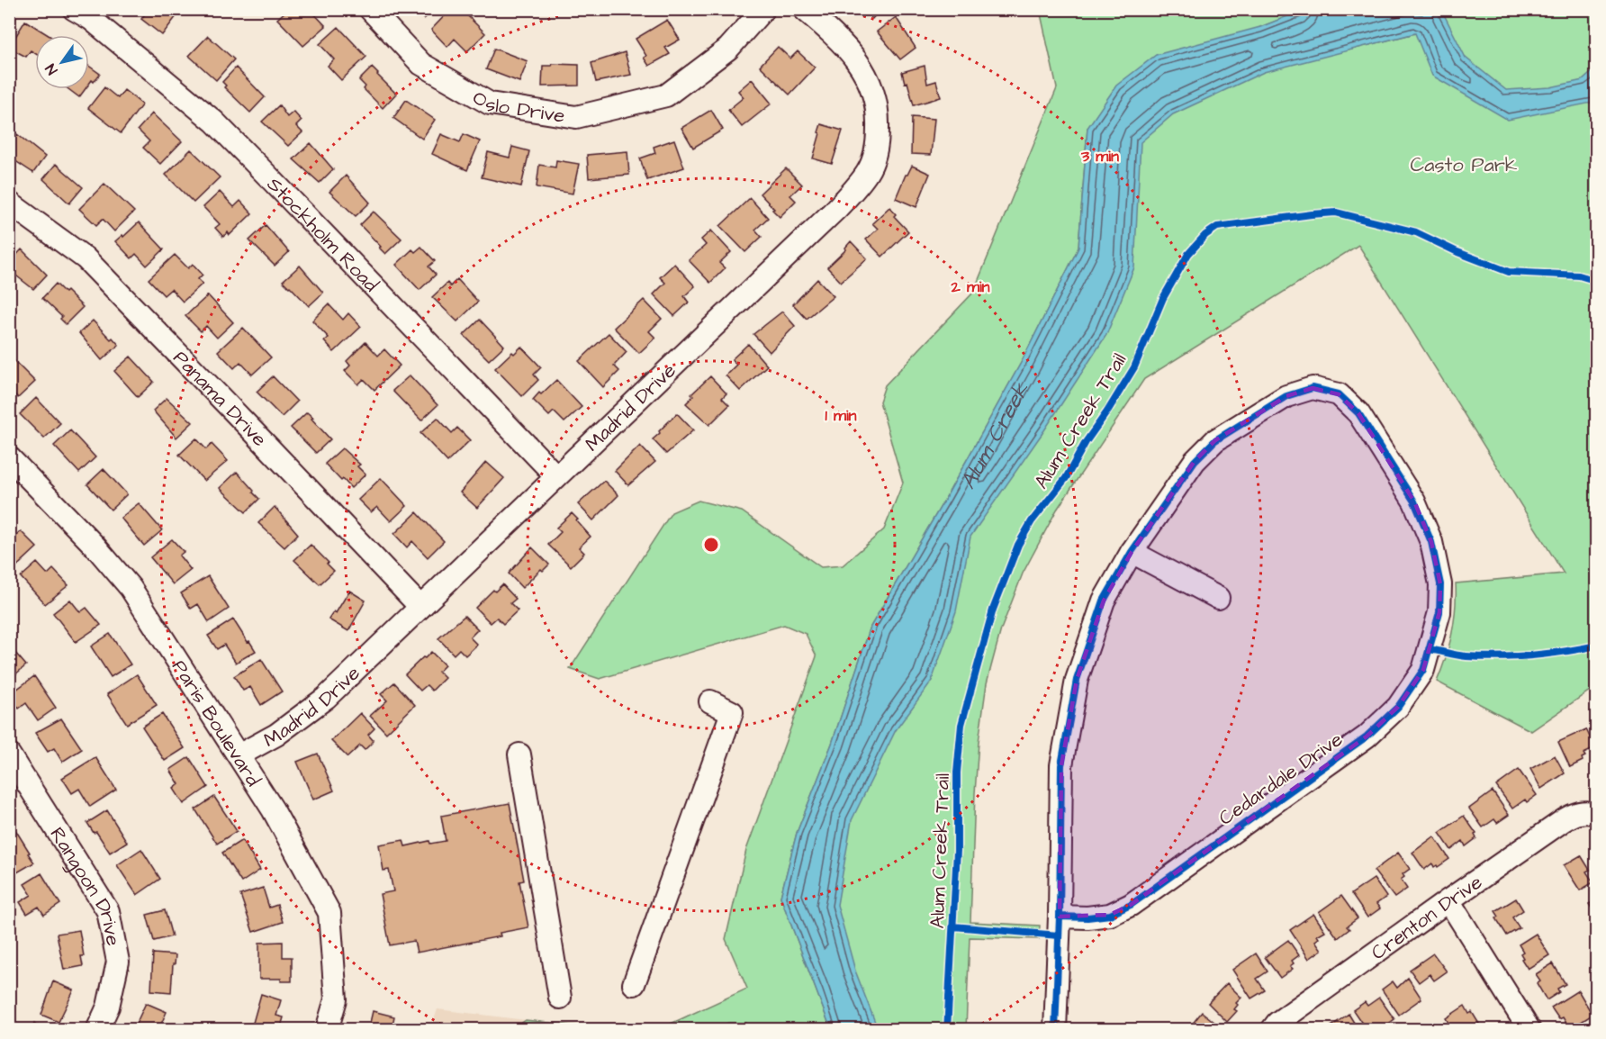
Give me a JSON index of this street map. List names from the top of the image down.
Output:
{
  "streets": {
    "street": [
      "Oslo Drive",
      "Stockholm Road",
      "Panama Drive",
      "Madrid Drive",
      "Paris Boulevard",
      "Cedardale Drive",
      "Rangoon Drive",
      "Crenton Drive"
    ],
    "cycle path": ["Alum Creek Trail"]
  },
  "crossings": [
    ["Stockholm Road", "Madrid Drive"],
    ["Panama Drive", "Madrid Drive"],
    ["Madrid Drive", "Paris Boulevard"]
  ],
  "water": ["Alum Creek"],
  "parks": ["Casto Park"],
  "north": "bottom left",
  "rings": ["3 min", "2 min", "1 min"]
}
